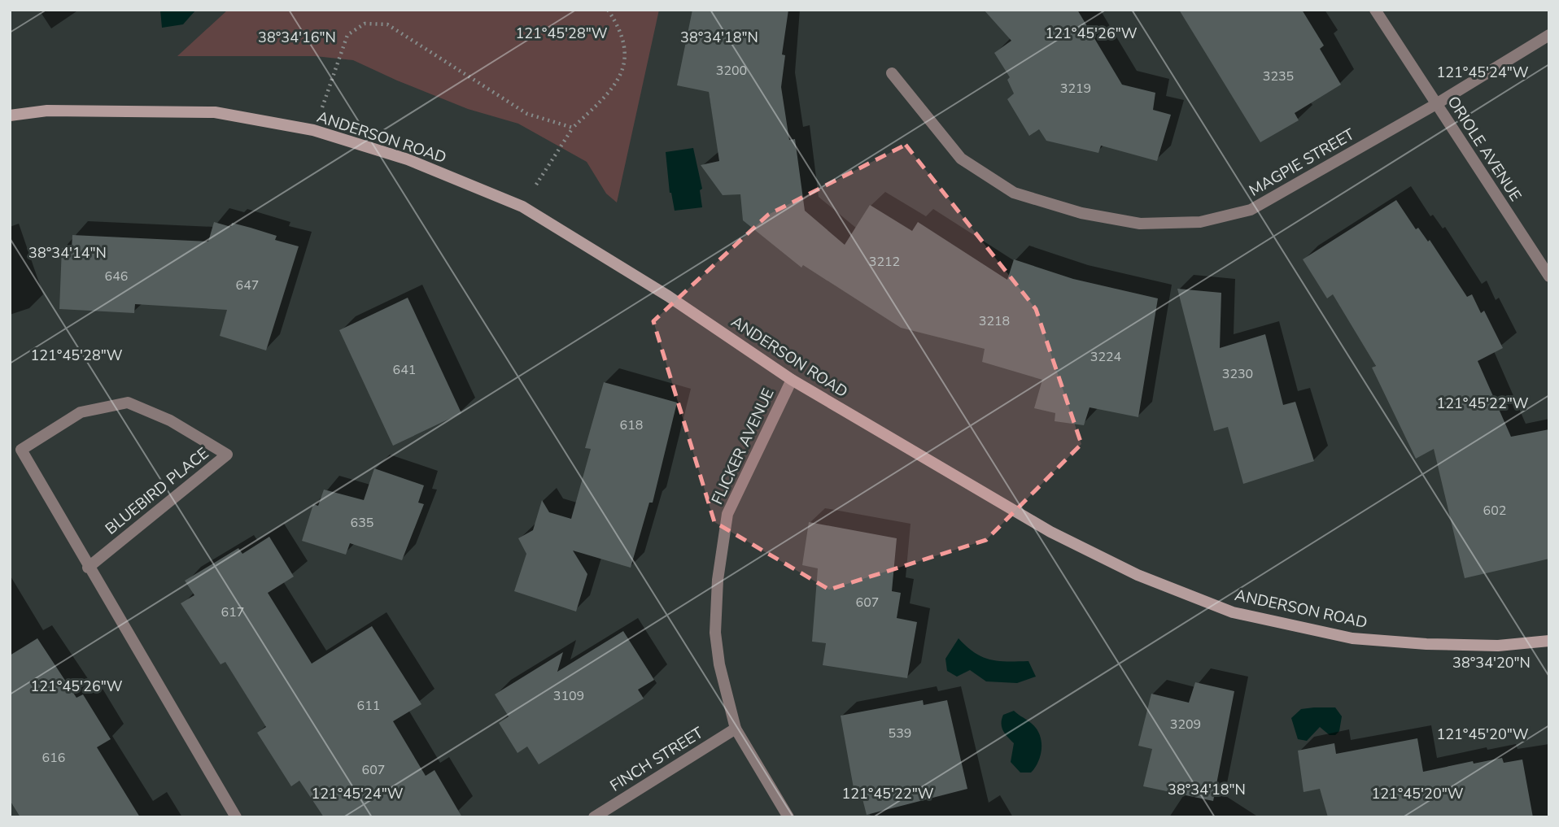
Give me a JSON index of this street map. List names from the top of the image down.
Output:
{
  "streets": {
    "street": [
      "ANDERSON ROAD",
      "ORIOLE AVENUE",
      "MAGPIE STREET",
      "FLICKER AVENUE",
      "BLUEBIRD PLACE",
      "FINCH STREET"
    ]
  },
  "crossings": [
    ["ANDERSON ROAD", "FLICKER AVENUE"],
    ["ORIOLE AVENUE", "MAGPIE STREET"],
    ["FLICKER AVENUE", "FINCH STREET"]
  ],
  "house_numbers": [
    "3200",
    "3235",
    "3219",
    "3212",
    "646",
    "647",
    "3218",
    "3224",
    "641",
    "3230",
    "618",
    "602",
    "635",
    "607",
    "617",
    "3109",
    "611",
    "3209",
    "539",
    "616",
    "607"
  ],
  "coordinates": [
    "121°45'28\"W",
    "121°45'26\"W",
    "38°34'16\"N",
    "38°34'18\"N",
    "121°45'24\"W",
    "38°34'14\"N",
    "121°45'22\"W",
    "38°34'20\"N",
    "121°45'20\"W"
  ]
}
